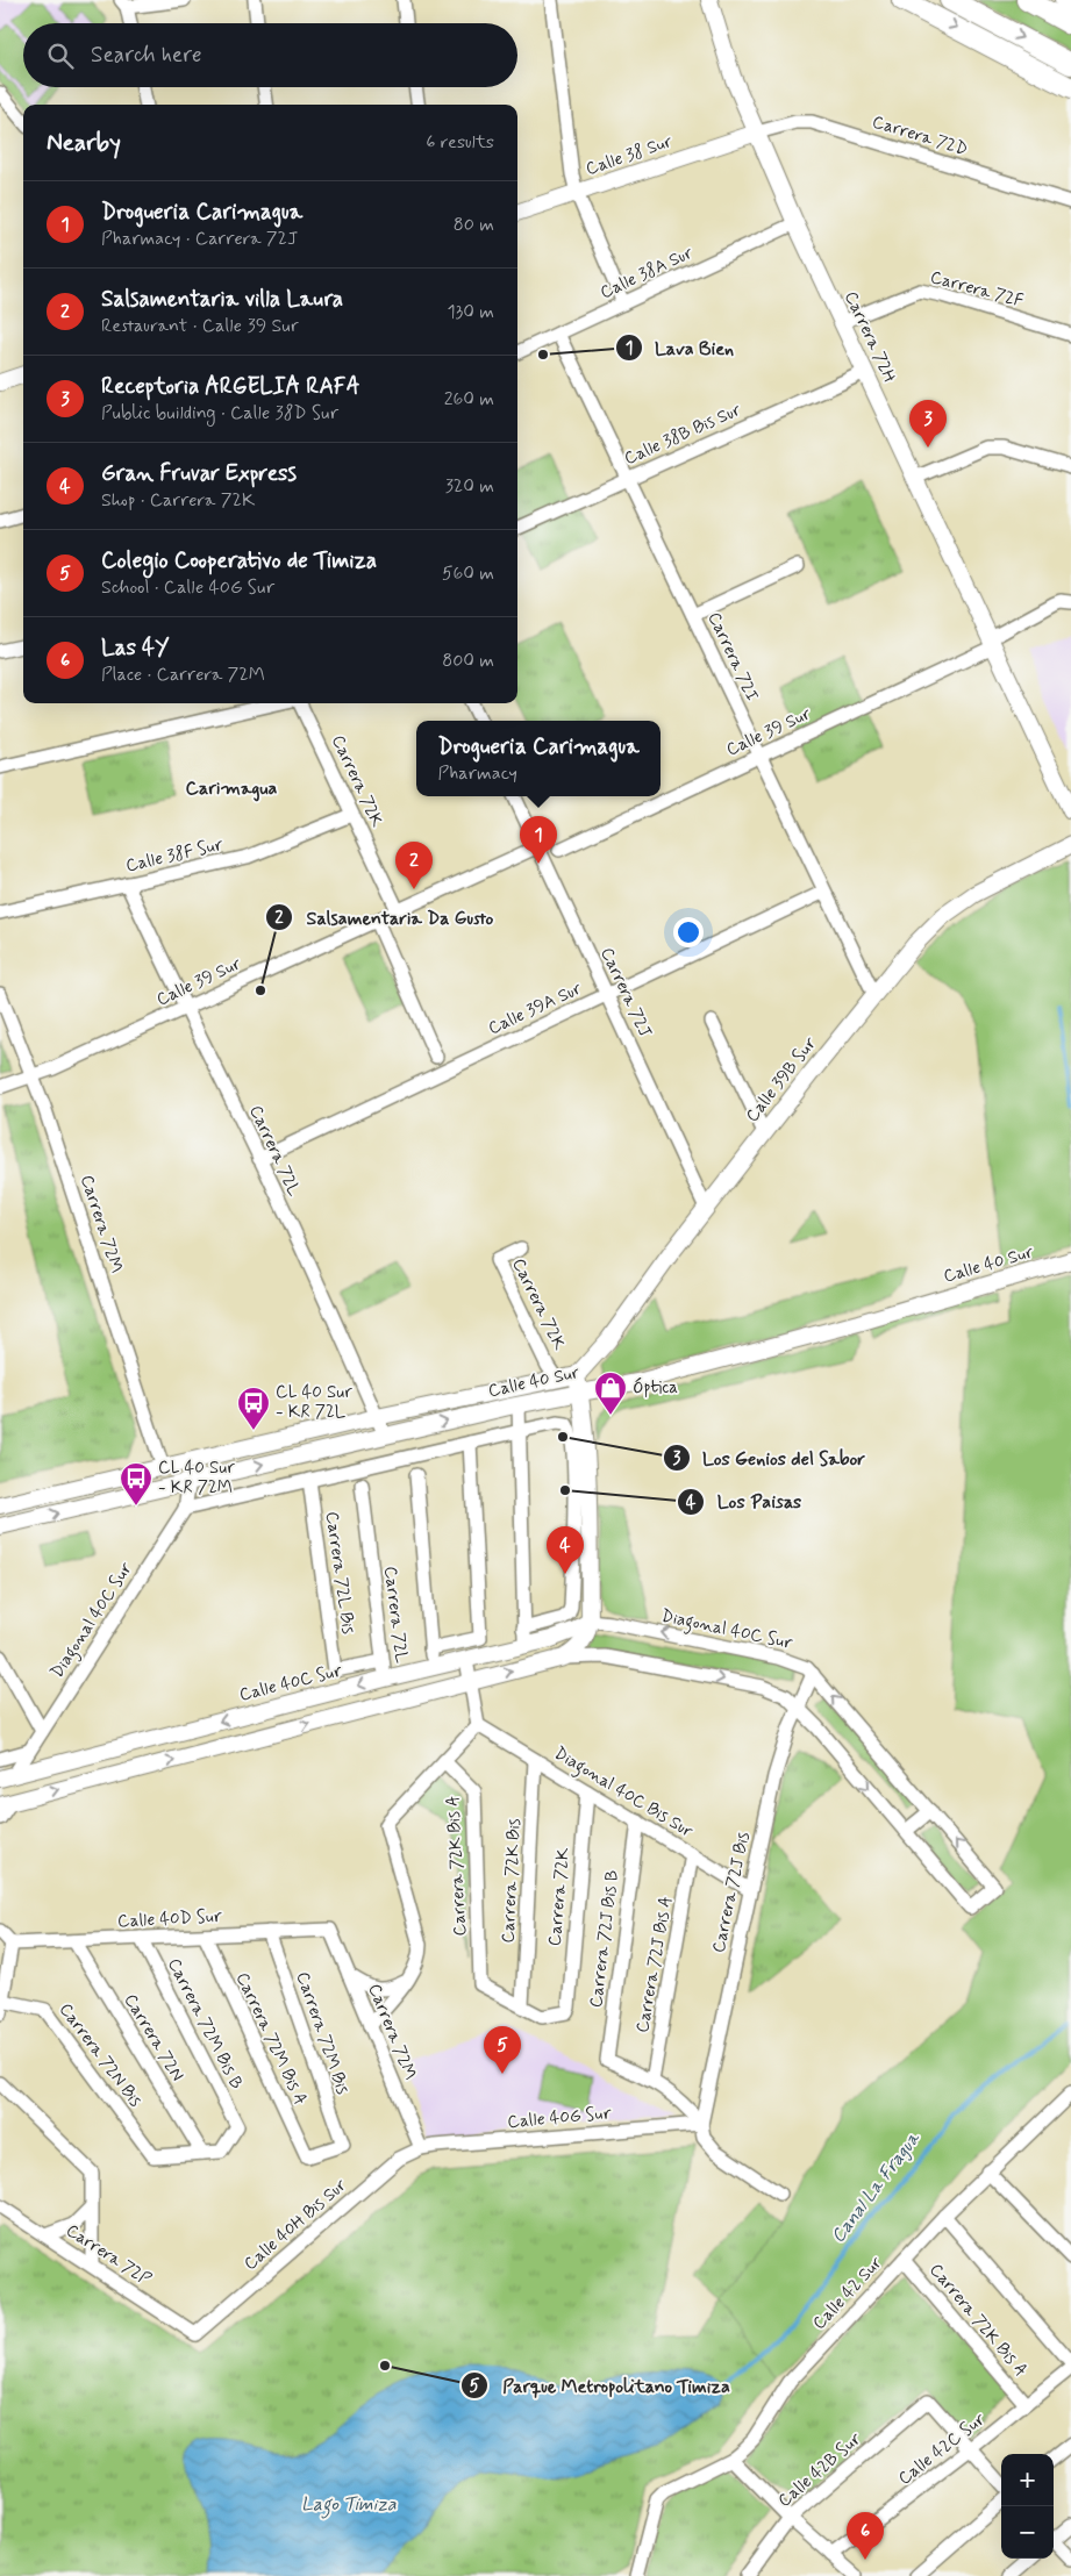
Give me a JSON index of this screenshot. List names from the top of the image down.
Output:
{
  "streets": {
    "street": [
      "Carrera 72D",
      "Calle 38 Sur",
      "Calle 38A Sur",
      "Carrera 72F",
      "Carrera 72H",
      "Calle 38B Bis Sur",
      "Carrera 72I",
      "Calle 39 Sur",
      "Carrera 72K",
      "Calle 38F Sur",
      "Carrera 72J",
      "Calle 39A Sur",
      "Calle 39B Sur",
      "Carrera 72L",
      "Carrera 72M",
      "Calle 40 Sur",
      "Carrera 72L Bis",
      "Diagonal 40C Sur",
      "Calle 40C Sur",
      "Diagonal 40C Bis Sur",
      "Carrera 72K Bis A",
      "Carrera 72K Bis",
      "Carrera 72J Bis",
      "Calle 40D Sur",
      "Carrera 72J Bis B",
      "Carrera 72J Bis A",
      "Carrera 72M Bis B",
      "Carrera 72M Bis",
      "Carrera 72N",
      "Carrera 72M Bis A",
      "Carrera 72N Bis",
      "Calle 40G Sur",
      "Calle 40H Bis Sur",
      "Carrera 72P",
      "Calle 42 Sur",
      "Calle 42C Sur",
      "Calle 42B Sur"
    ]
  },
  "crossings": [
    ["Carrera 72D", "Calle 38 Sur"],
    ["Carrera 72D", "Carrera 72H"],
    ["Calle 38 Sur", "Carrera 72H"],
    ["Calle 38A Sur", "Carrera 72H"],
    ["Calle 38A Sur", "Carrera 72I"],
    ["Carrera 72F", "Carrera 72H"],
    ["Carrera 72H", "Calle 38B Bis Sur"],
    ["Carrera 72H", "Calle 39 Sur"],
    ["Calle 38B Bis Sur", "Carrera 72I"],
    ["Carrera 72I", "Calle 39 Sur"],
    ["Carrera 72I", "Calle 39A Sur"],
    ["Carrera 72I", "Calle 39B Sur"],
    ["Calle 39 Sur", "Carrera 72K"],
    ["Calle 39 Sur", "Carrera 72J"],
    ["Calle 39 Sur", "Carrera 72L"],
    ["Calle 39 Sur", "Carrera 72M"],
    ["Carrera 72K", "Calle 38F Sur"],
    ["Carrera 72K", "Calle 40 Sur"],
    ["Carrera 72K", "Diagonal 40C Bis Sur"],
    ["Carrera 72K", "Carrera 72K Bis A"],
    ["Carrera 72K", "Carrera 72K Bis"],
    ["Calle 38F Sur", "Carrera 72L"],
    ["Carrera 72J", "Calle 39A Sur"],
    ["Carrera 72J", "Calle 39B Sur"],
    ["Calle 39A Sur", "Carrera 72L"],
    ["Calle 39B Sur", "Calle 40 Sur"],
    ["Carrera 72L", "Calle 40 Sur"],
    ["Carrera 72L", "Calle 40C Sur"],
    ["Carrera 72M", "Calle 40 Sur"],
    ["Carrera 72M", "Calle 40D Sur"],
    ["Carrera 72M", "Calle 40G Sur"],
    ["Carrera 72M", "Calle 40H Bis Sur"],
    ["Calle 40 Sur", "Diagonal 40C Sur"],
    ["Carrera 72L Bis", "Calle 40C Sur"],
    ["Diagonal 40C Sur", "Calle 40C Sur"],
    ["Diagonal 40C Sur", "Carrera 72J Bis"],
    ["Diagonal 40C Bis Sur", "Carrera 72K Bis"],
    ["Diagonal 40C Bis Sur", "Carrera 72J Bis"],
    ["Diagonal 40C Bis Sur", "Carrera 72J Bis B"],
    ["Diagonal 40C Bis Sur", "Carrera 72J Bis A"],
    ["Carrera 72K Bis A", "Carrera 72K Bis"],
    ["Carrera 72K Bis A", "Calle 42 Sur"],
    ["Carrera 72K Bis A", "Calle 42C Sur"],
    ["Carrera 72J Bis", "Calle 40G Sur"],
    ["Calle 40D Sur", "Carrera 72M Bis B"],
    ["Calle 40D Sur", "Carrera 72M Bis"],
    ["Calle 40D Sur", "Carrera 72N"],
    ["Calle 40D Sur", "Carrera 72M Bis A"],
    ["Carrera 72J Bis B", "Carrera 72J Bis A"],
    ["Carrera 72M Bis B", "Carrera 72N"],
    ["Carrera 72M Bis B", "Carrera 72N Bis"],
    ["Carrera 72M Bis", "Carrera 72M Bis A"],
    ["Carrera 72N", "Carrera 72N Bis"],
    ["Calle 40G Sur", "Calle 40H Bis Sur"],
    ["Calle 40H Bis Sur", "Carrera 72P"],
    ["Calle 42C Sur", "Calle 42B Sur"]
  ],
  "districts": ["Carimagua"],
  "water": ["Canal La Fragua", "Lago Timiza"],
  "places": {
    "other": [
      "Lava Bien",
      "Salsamentaria Da Gusto",
      "Los Genios del Sabor",
      "Los Paisas",
      "Parque Metropolitano Timiza"
    ],
    "shop": ["Óptica"],
    "bus stop": ["CL 40 Sur - KR 72L", "CL 40 Sur - KR 72M"]
  },
  "page": {
    "search": "Search here",
    "heading": ["Nearby", "6 results"],
    "list": [
      {
        "mark": "1",
        "name": "Drogueria Carimagua",
        "note": "Pharmacy · Carrera 72J",
        "value": "80 m"
      },
      {
        "mark": "2",
        "name": "Salsamentaria villa Laura",
        "note": "Restaurant · Calle 39 Sur",
        "value": "130 m"
      },
      {
        "mark": "3",
        "name": "Receptoria ARGELIA RAFA",
        "note": "Public building · Calle 38D Sur",
        "value": "260 m"
      },
      {
        "mark": "4",
        "name": "Gran Fruvar Express",
        "note": "Shop · Carrera 72K",
        "value": "320 m"
      },
      {
        "mark": "5",
        "name": "Colegio Cooperativo de Timiza",
        "note": "School · Calle 40G Sur",
        "value": "560 m"
      },
      {
        "mark": "6",
        "name": "Las 4Y",
        "note": "Place · Carrera 72M",
        "value": "800 m"
      }
    ],
    "pins": [
      "3",
      "1",
      "2",
      "4",
      "5",
      "6"
    ],
    "popup": ["Drogueria Carimagua", "Pharmacy"],
    "map_buttons": ["+", "−"]
  }
}
